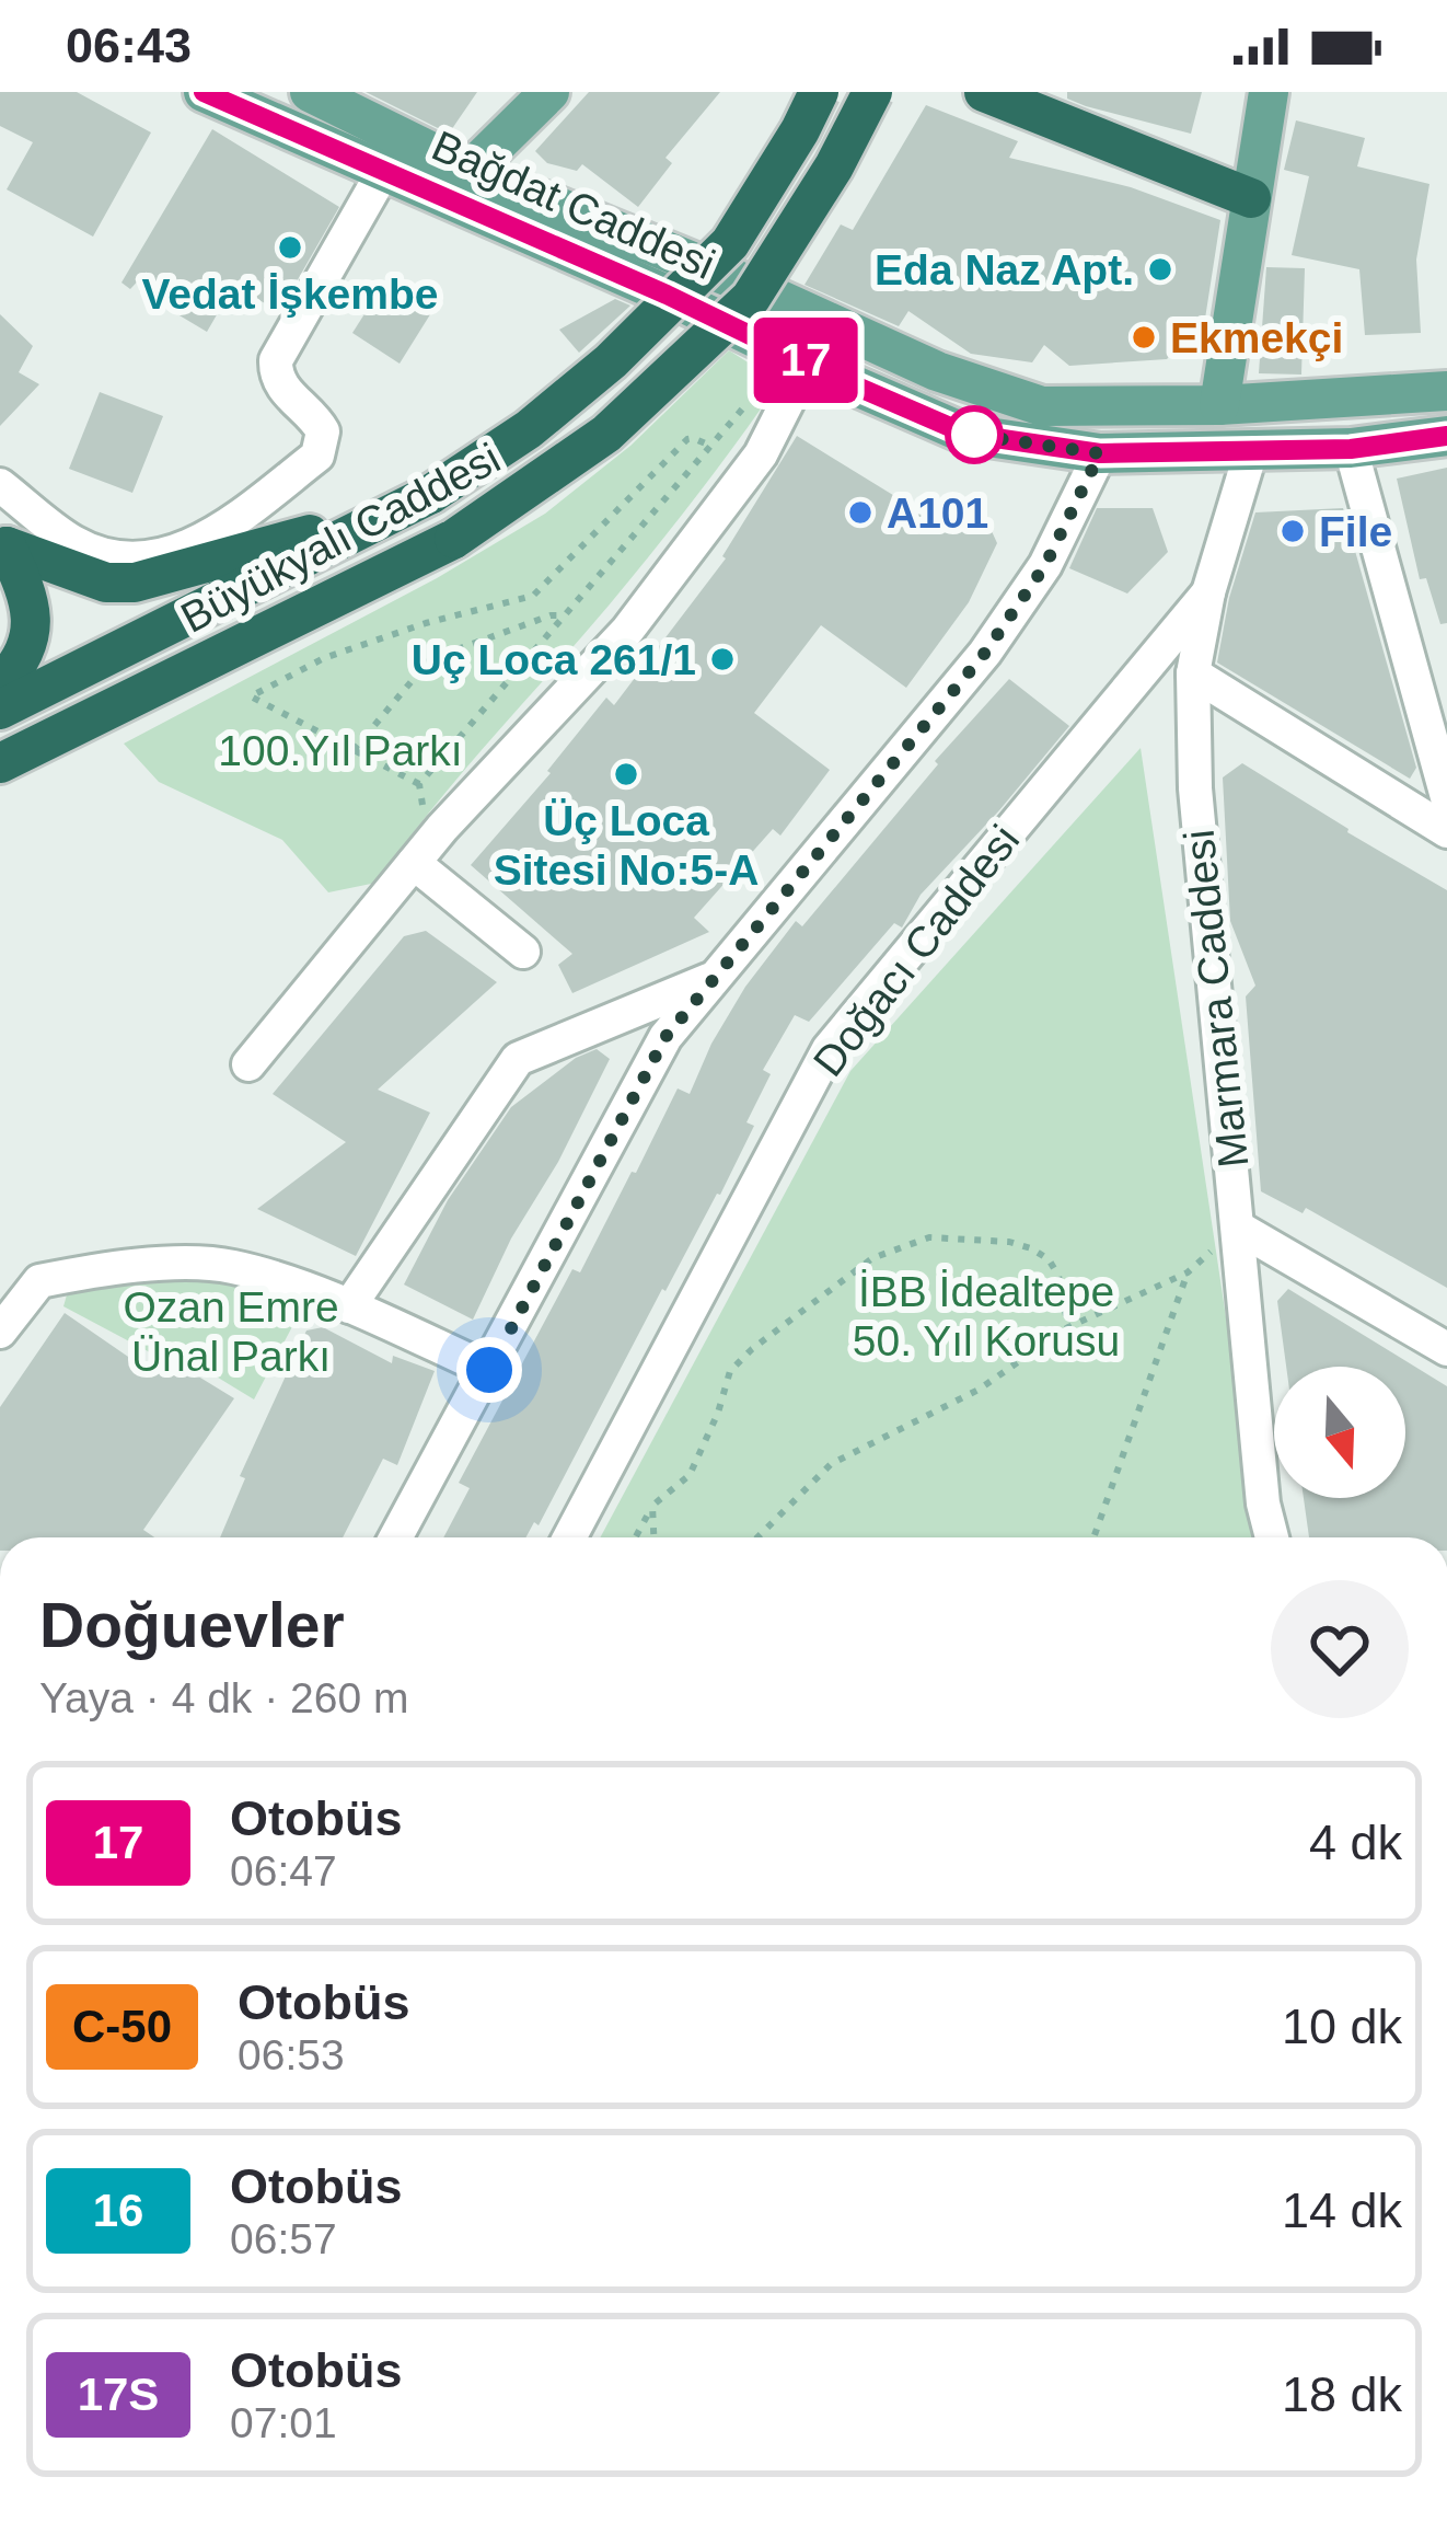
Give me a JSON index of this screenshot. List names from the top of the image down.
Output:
{
  "streets": {
    "highway": ["Büyükyalı Caddesi"],
    "main road": ["Bağdat Caddesi"],
    "street": ["Doğacı Caddesi", "Marmara Caddesi"]
  },
  "crossings": [
    ["Bağdat Caddesi", "Marmara Caddesi"],
    ["Doğacı Caddesi", "Marmara Caddesi"]
  ],
  "parks": ["100.Yıl Parkı", "İBB İdealtepe 50. Yıl Korusu", "Ozan Emre Ünal Parkı"],
  "places": [
    "Vedat İşkembe",
    "Eda Naz Apt.",
    "Ekmekçi",
    "A101",
    "File",
    "Uç Loca 261/1",
    "Üç Loca Sitesi No:5-A"
  ],
  "lines": ["bus line 17"],
  "north": "bottom",
  "page": {
    "status": "06:43",
    "on_map": "17",
    "heading": ["Doğuevler", "Yaya · 4 dk · 260 m"],
    "list": [
      {
        "mark": "17",
        "name": "Otobüs",
        "note": "06:47",
        "value": "4 dk"
      },
      {
        "mark": "C-50",
        "name": "Otobüs",
        "note": "06:53",
        "value": "10 dk"
      },
      {
        "mark": "16",
        "name": "Otobüs",
        "note": "06:57",
        "value": "14 dk"
      },
      {
        "mark": "17S",
        "name": "Otobüs",
        "note": "07:01",
        "value": "18 dk"
      }
    ]
  }
}
